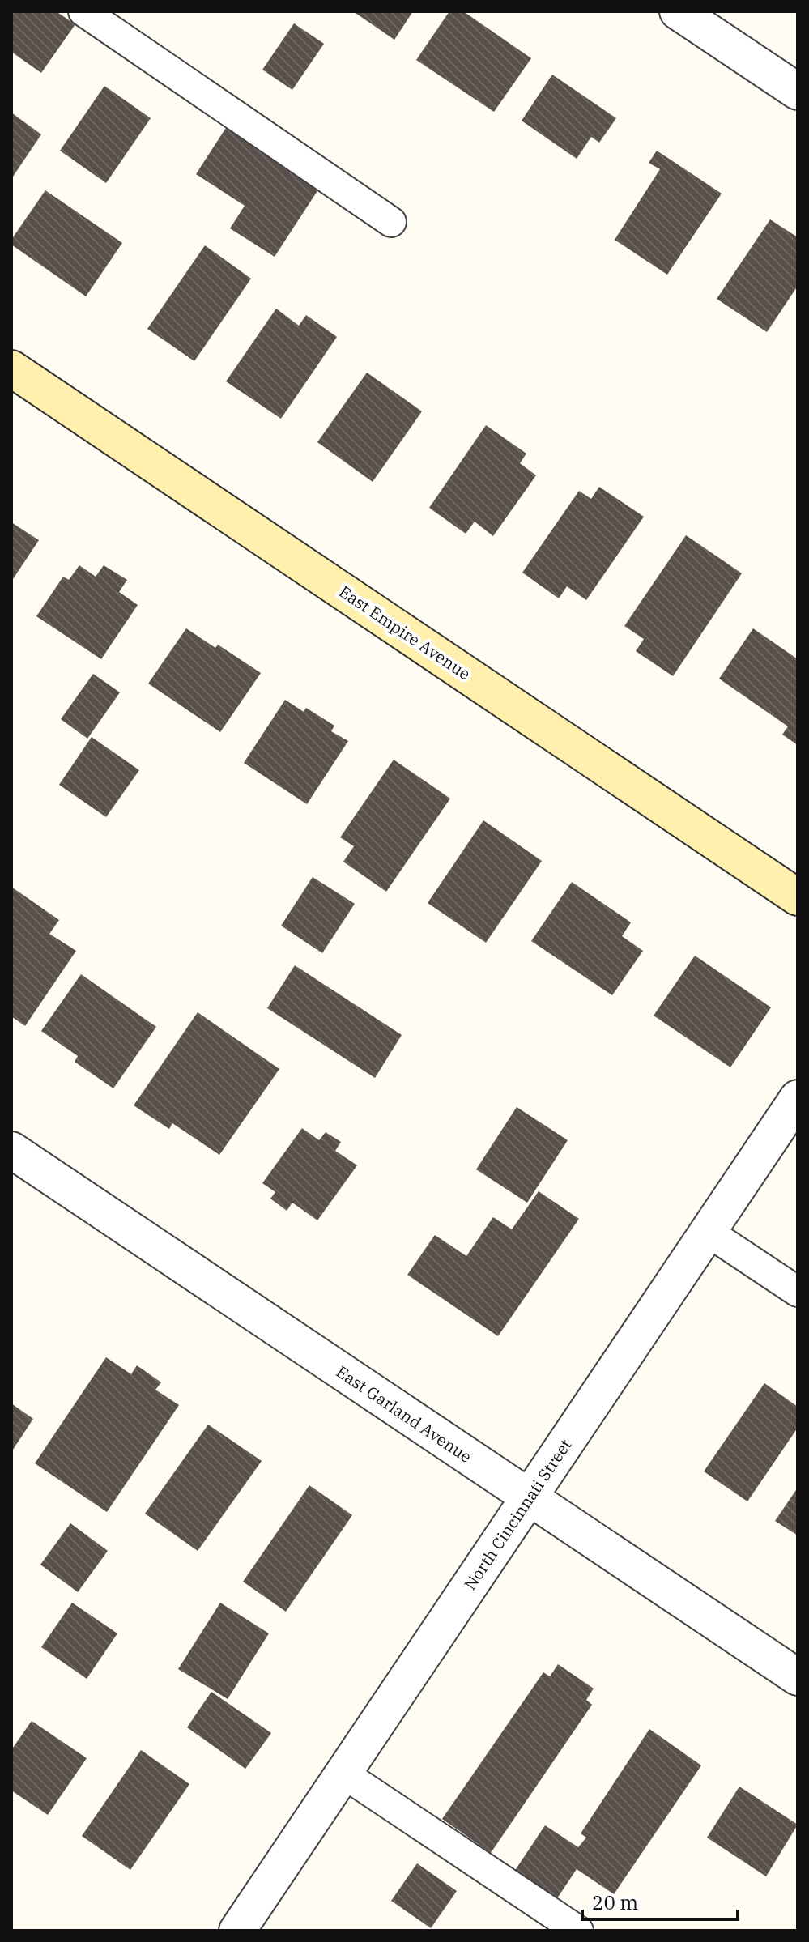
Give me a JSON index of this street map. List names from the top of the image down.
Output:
{
  "streets": {
    "street": ["East Empire Avenue", "East Garland Avenue", "North Cincinnati Street"]
  },
  "crossings": [
    ["East Garland Avenue", "North Cincinnati Street"]
  ],
  "scale_bar": "20 m"
}
